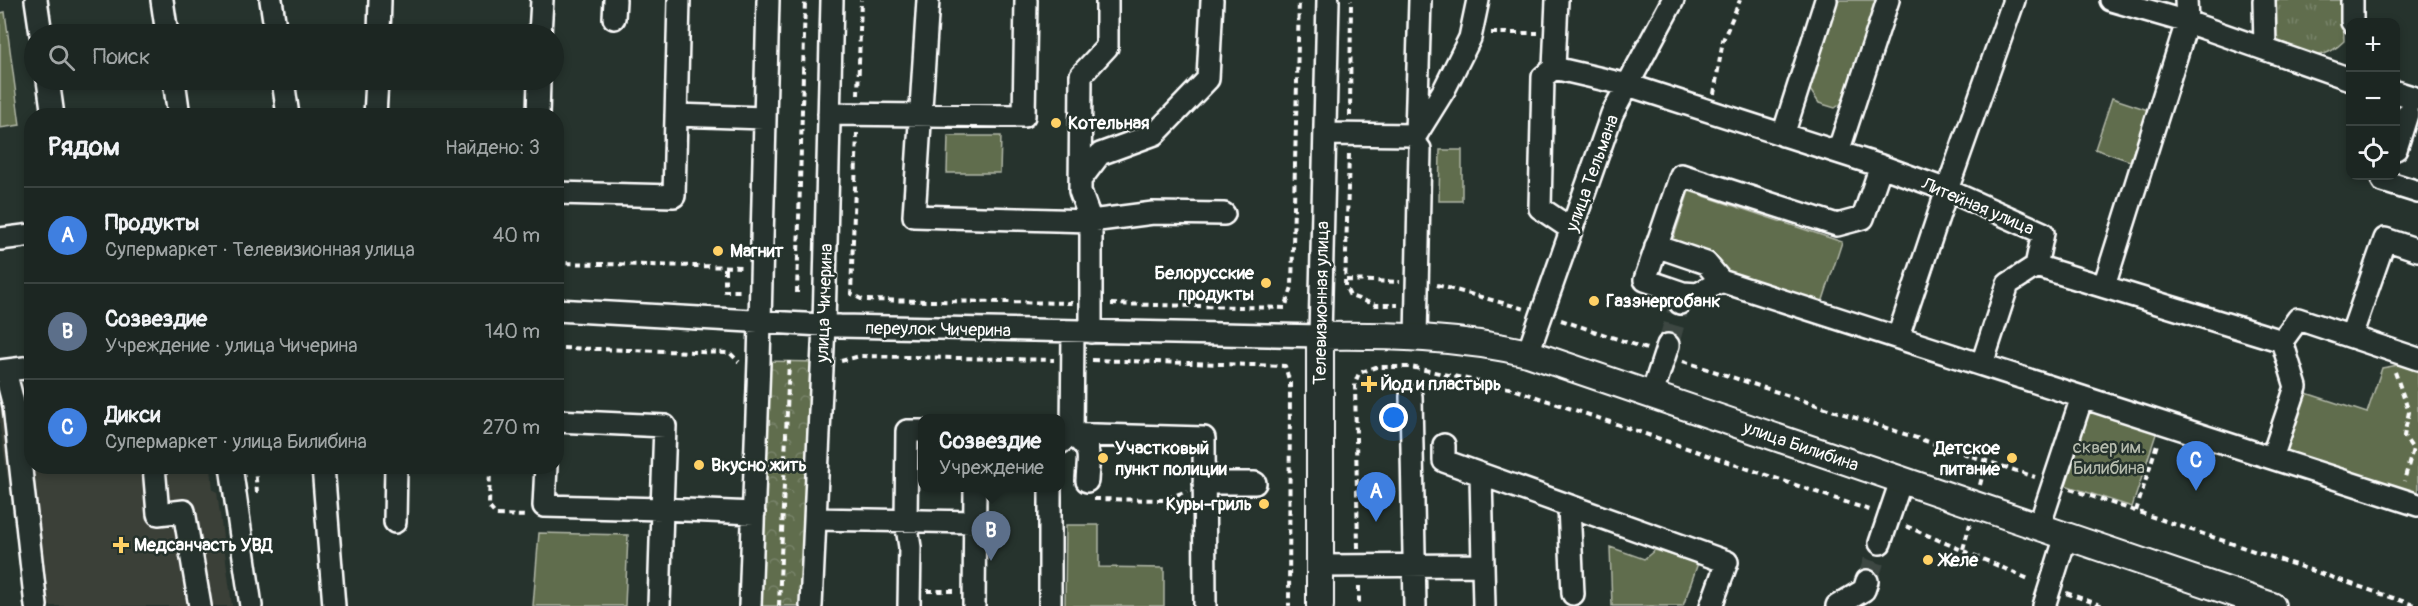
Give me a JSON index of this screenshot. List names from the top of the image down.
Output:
{
  "streets": {
    "main road": ["Телевизионная улица", "улица Билибина"],
    "street": [
      "улица Тельмана",
      "Литейная улица",
      "улица Чичерина",
      "переулок Чичерина"
    ]
  },
  "crossings": [
    ["улица Тельмана", "Литейная улица"],
    ["улица Тельмана", "улица Билибина"],
    ["улица Чичерина", "переулок Чичерина"],
    ["Телевизионная улица", "переулок Чичерина"],
    ["Телевизионная улица", "улица Билибина"],
    ["переулок Чичерина", "улица Билибина"]
  ],
  "parks": ["сквер им. Билибина"],
  "places": {
    "other": [
      "Котельная",
      "Магнит",
      "Белорусские продукты",
      "Газэнергобанк",
      "Участковый пункт полиции",
      "Детское питание",
      "Вкусно жить",
      "Куры-гриль",
      "Желе"
    ],
    "health": ["Йод и пластырь", "Медсанчасть УВД"]
  },
  "page": {
    "map_buttons": ["+", "−"],
    "search": "Поиск",
    "heading": ["Рядом", "Найдено: 3"],
    "list": [
      {
        "mark": "A",
        "name": "Продукты",
        "note": "Супермаркет · Телевизионная улица",
        "value": "40 m"
      },
      {
        "mark": "B",
        "name": "Созвездие",
        "note": "Учреждение · улица Чичерина",
        "value": "140 m"
      },
      {
        "mark": "C",
        "name": "Дикси",
        "note": "Супермаркет · улица Билибина",
        "value": "270 m"
      }
    ],
    "popup": ["Созвездие", "Учреждение"],
    "pins": ["C", "A", "B"]
  }
}
